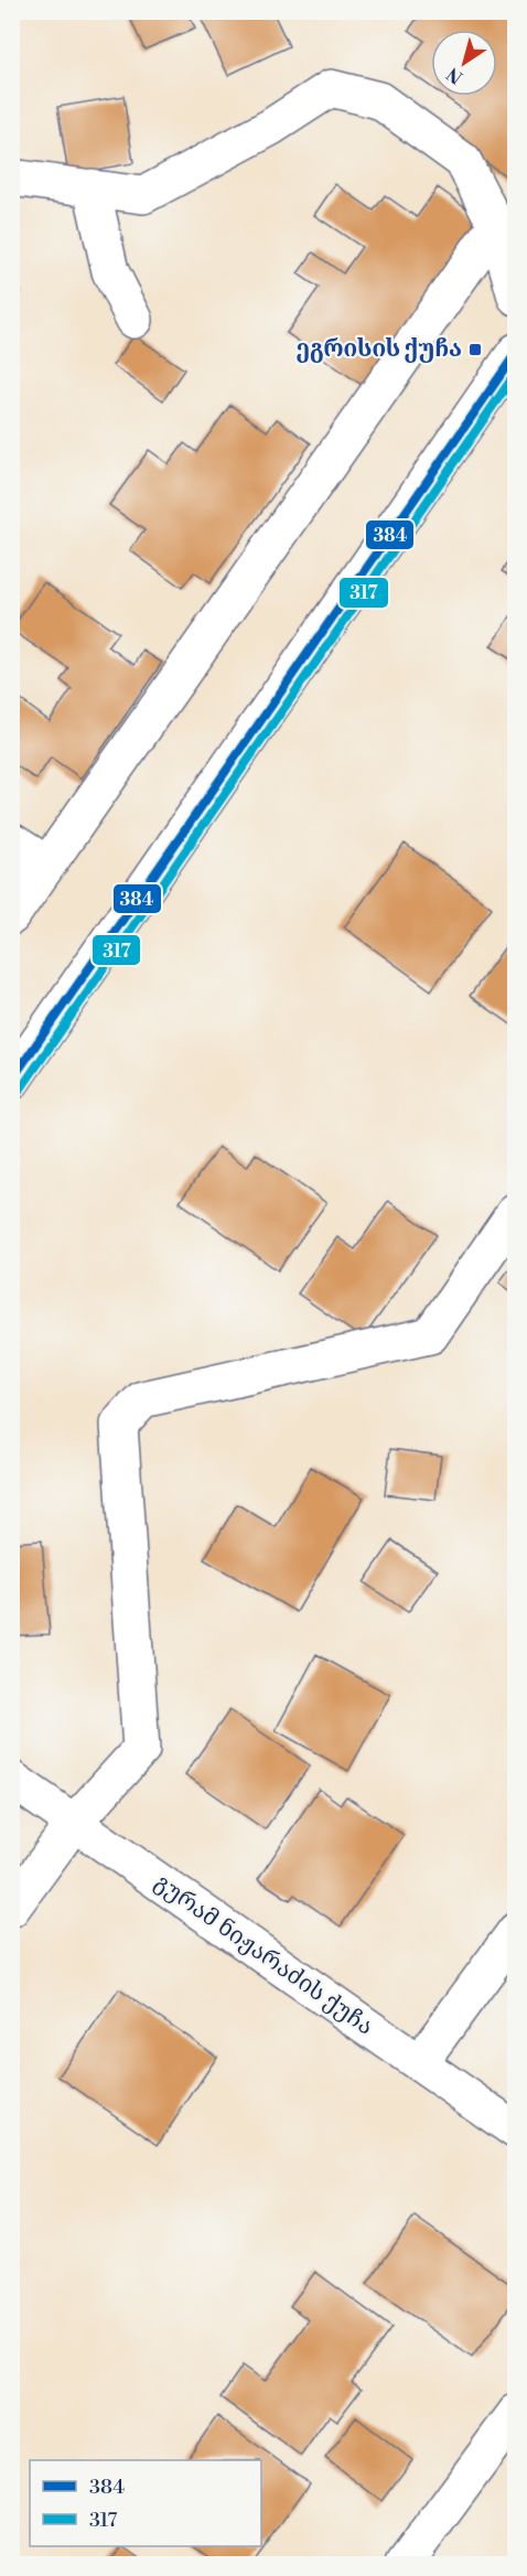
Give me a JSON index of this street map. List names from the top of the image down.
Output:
{
  "streets": {
    "street": ["გურამ ნიჟარაძის ქუჩა"]
  },
  "places": {
    "transit": ["ეგრისის ქუჩა"]
  },
  "lines": ["transit line 384", "transit line 317"],
  "legend": ["384", "317"],
  "north": "bottom left"
}
